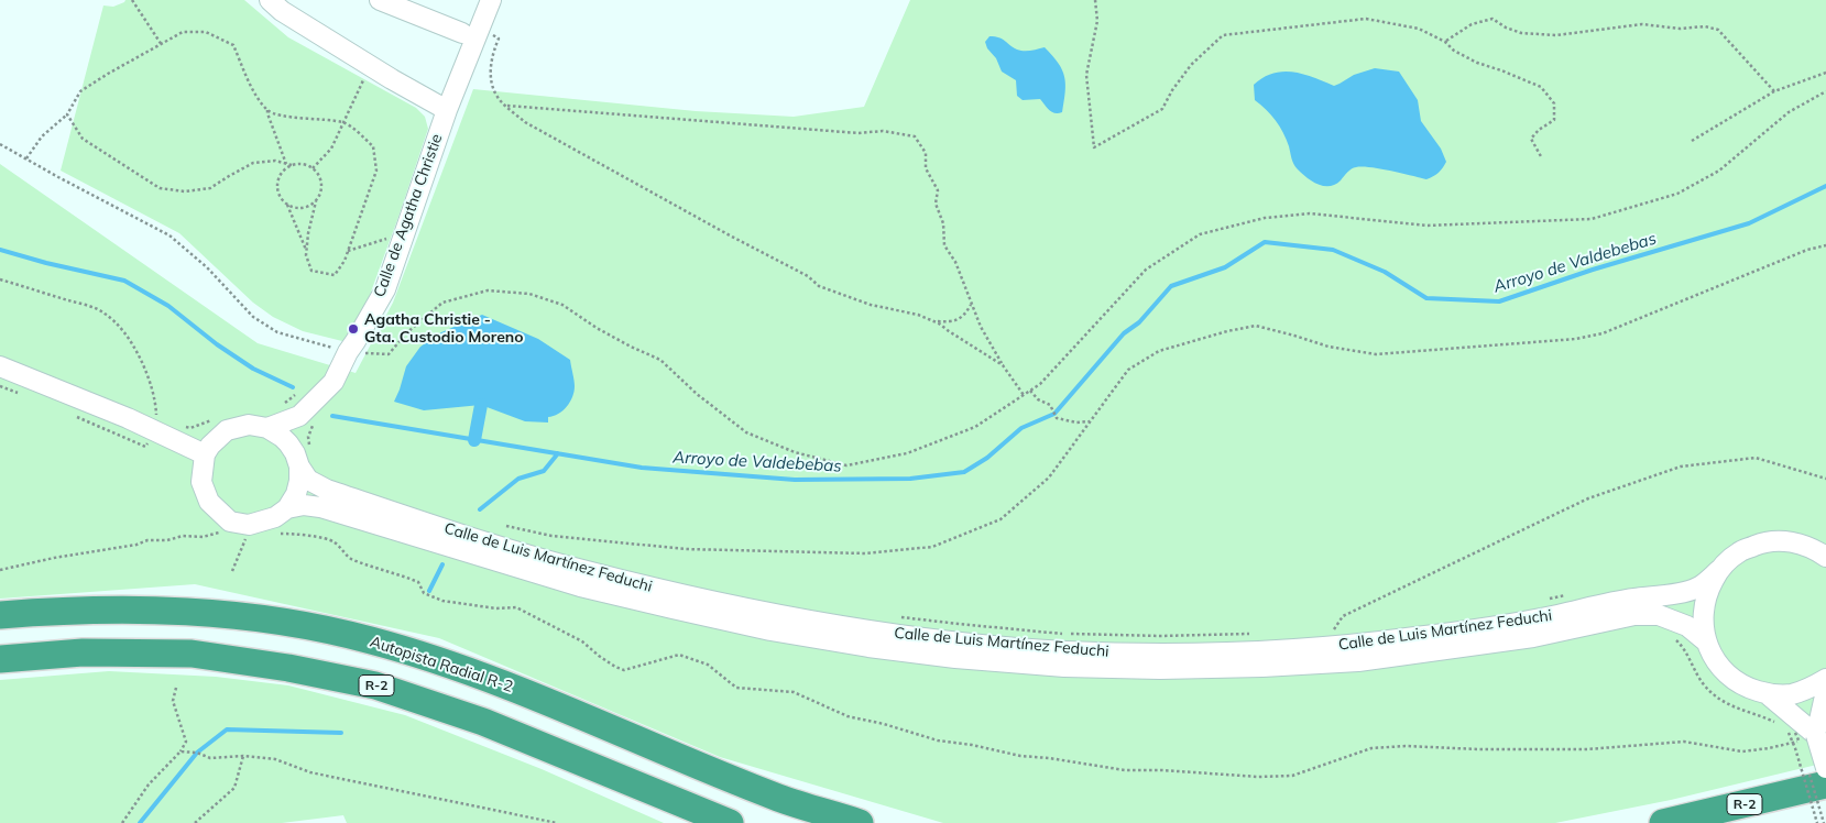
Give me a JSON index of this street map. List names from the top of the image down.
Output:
{
  "streets": {
    "highway": ["Autopista Radial R-2", "R-2"],
    "street": ["Calle de Agatha Christie", "Calle de Luis Martínez Feduchi"]
  },
  "crossings": [
    ["Calle de Agatha Christie", "Calle de Luis Martínez Feduchi"]
  ],
  "water": ["Arroyo de Valdebebas"],
  "places": ["Agatha Christie - Gta. Custodio Moreno"]
}
